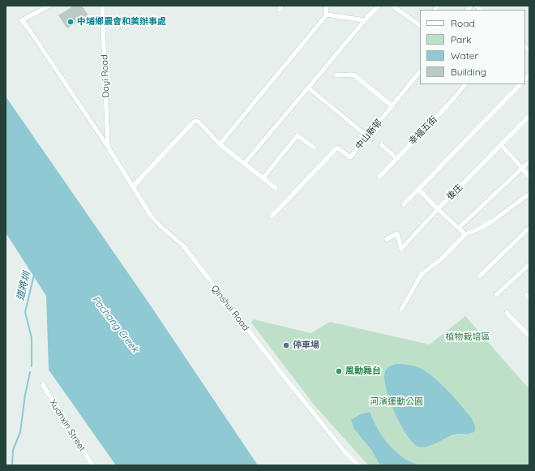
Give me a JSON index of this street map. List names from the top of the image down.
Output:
{
  "streets": {
    "street": [
      "Dayi Road",
      "幸福五街",
      "中山新邨",
      "後庄",
      "Qinshui Road",
      "Xuanxin Street"
    ]
  },
  "crossings": [
    ["Dayi Road", "Qinshui Road"]
  ],
  "water": ["道將圳", "Pachang Creek"],
  "parks": ["植物栽培區", "河濱運動公園"],
  "places": ["中埔鄉農會和美辦事處", "停車場", "風動舞台"],
  "legend": [
    "Road",
    "Park",
    "Water",
    "Building"
  ]
}
